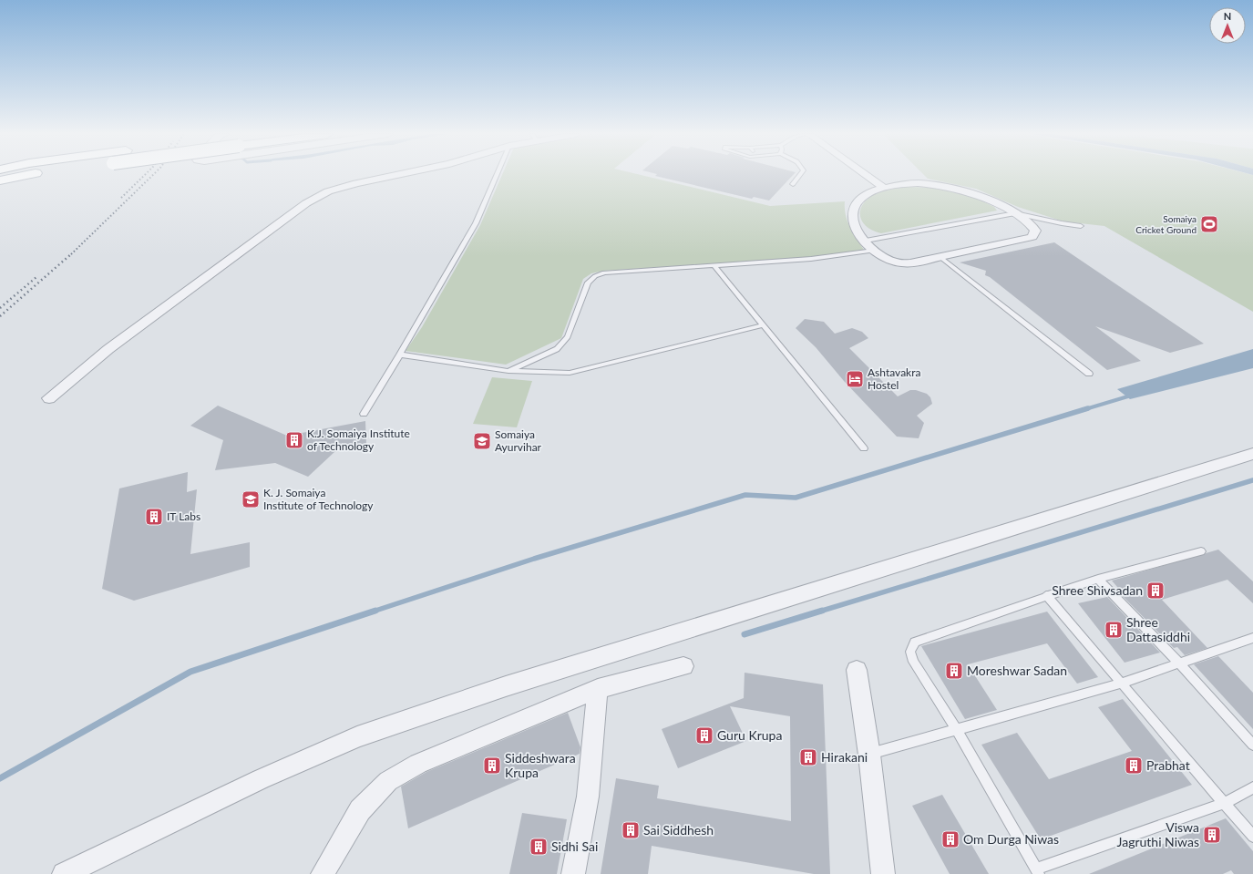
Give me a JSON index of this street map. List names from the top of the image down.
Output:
{
  "places": {
    "sports": ["Somaiya Cricket Ground"],
    "hotel": ["Ashtavakra Hostel"],
    "building": [
      "K.J. Somaiya Institute of Technology",
      "IT Labs",
      "Shree Shivsadan",
      "Shree Dattasiddhi",
      "Moreshwar Sadan",
      "Guru Krupa",
      "Hirakani",
      "Siddeshwara Krupa",
      "Prabhat",
      "Sai Siddhesh",
      "Viswa Jagruthi Niwas",
      "Om Durga Niwas",
      "Sidhi Sai"
    ],
    "school or university": ["Somaiya Ayurvihar", "K. J. Somaiya Institute of Technology"]
  },
  "north": "top"
}
